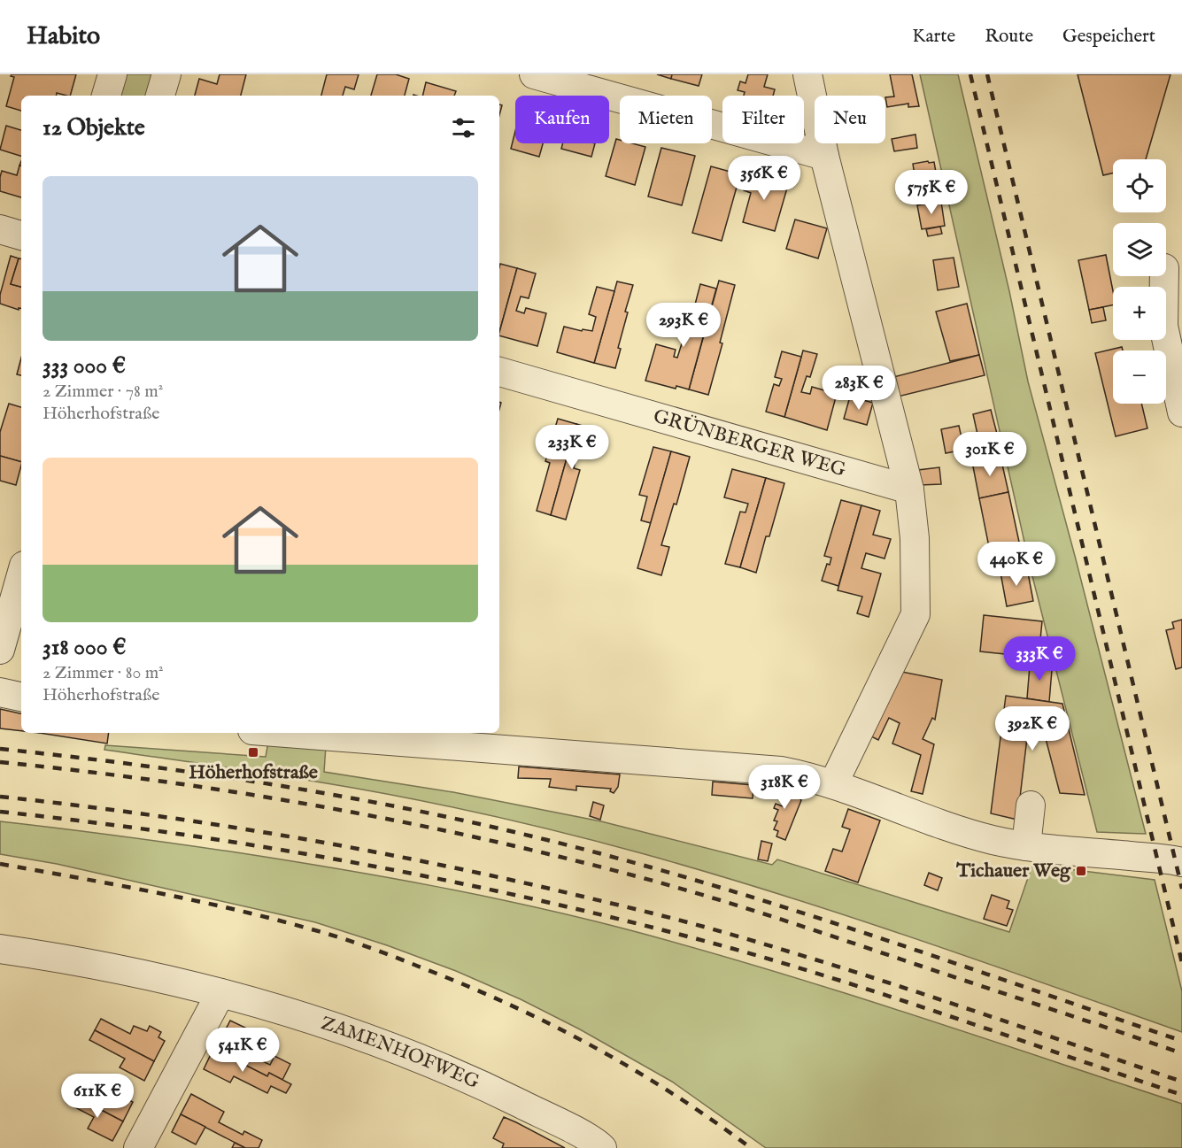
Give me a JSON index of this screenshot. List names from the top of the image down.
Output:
{
  "streets": {
    "street": ["GRÜNBERGER WEG", "ZAMENHOFWEG"]
  },
  "places": {
    "transit": ["Höherhofstraße", "Tichauer Weg"]
  },
  "page": {
    "header": "Habito",
    "nav": ["Karte", "Route", "Gespeichert"],
    "chip": [
      "Kaufen",
      "Mieten",
      "Filter",
      "Neu"
    ],
    "heading": "12 Objekte",
    "price": [
      "356K €",
      "575K €",
      "293K €",
      "283K €",
      "233K €",
      "301K €",
      "440K €",
      "333K €",
      "392K €",
      "318K €",
      "541K €",
      "611K €"
    ],
    "map_buttons": ["+", "−"],
    "list": [
      {
        "name": "333 000 €",
        "note": "2 Zimmer · 78 m² · Höherhofstraße"
      },
      {
        "name": "318 000 €",
        "note": "2 Zimmer · 80 m² · Höherhofstraße"
      }
    ]
  }
}
